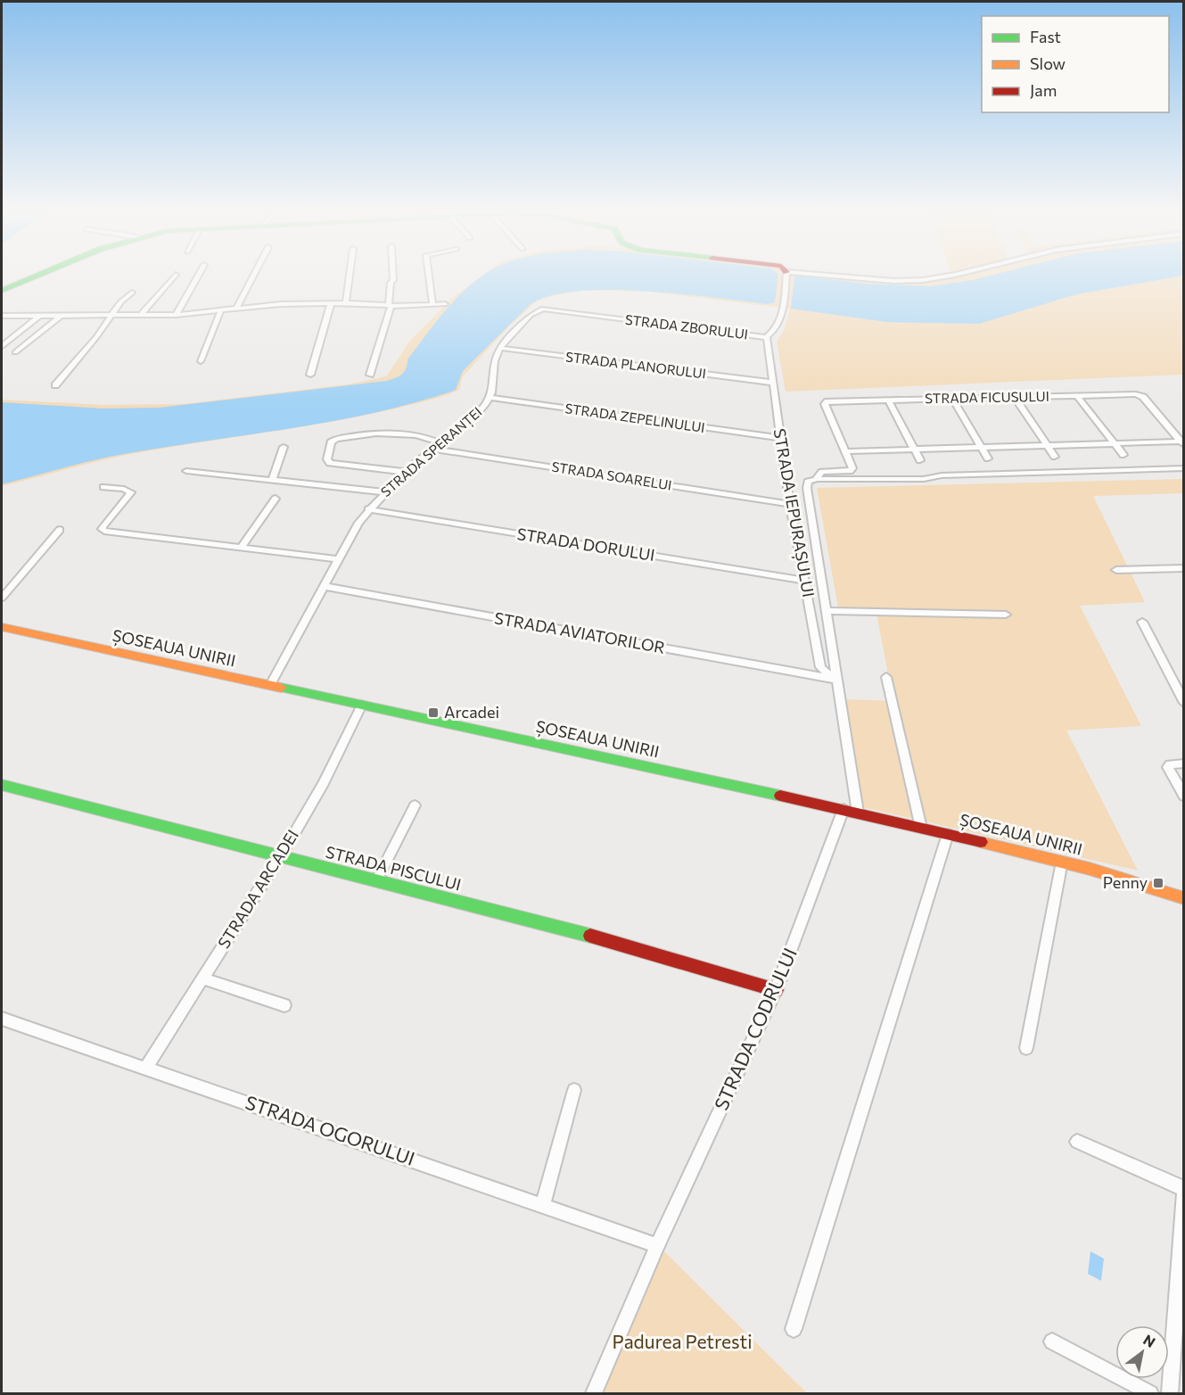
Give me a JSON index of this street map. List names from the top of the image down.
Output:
{
  "streets": {
    "street": [
      "STRADA ZBORULUI",
      "STRADA PLANORULUI",
      "STRADA FICUSULUI",
      "STRADA ZEPELINULUI",
      "STRADA SPERANȚEI",
      "STRADA SOARELUI",
      "STRADA IEPURAȘULUI",
      "STRADA DORULUI",
      "STRADA AVIATORILOR",
      "ȘOSEAUA UNIRII",
      "STRADA PISCULUI",
      "STRADA ARCADEI",
      "STRADA CODRULUI",
      "STRADA OGORULUI"
    ]
  },
  "crossings": [
    ["STRADA ZBORULUI", "STRADA SPERANȚEI"],
    ["STRADA ZBORULUI", "STRADA IEPURAȘULUI"],
    ["STRADA PLANORULUI", "STRADA SPERANȚEI"],
    ["STRADA PLANORULUI", "STRADA IEPURAȘULUI"],
    ["STRADA FICUSULUI", "STRADA IEPURAȘULUI"],
    ["STRADA ZEPELINULUI", "STRADA SPERANȚEI"],
    ["STRADA ZEPELINULUI", "STRADA IEPURAȘULUI"],
    ["STRADA SPERANȚEI", "STRADA SOARELUI"],
    ["STRADA SPERANȚEI", "STRADA DORULUI"],
    ["STRADA SPERANȚEI", "STRADA AVIATORILOR"],
    ["STRADA SPERANȚEI", "ȘOSEAUA UNIRII"],
    ["STRADA SOARELUI", "STRADA IEPURAȘULUI"],
    ["STRADA IEPURAȘULUI", "STRADA DORULUI"],
    ["STRADA IEPURAȘULUI", "STRADA AVIATORILOR"],
    ["STRADA IEPURAȘULUI", "ȘOSEAUA UNIRII"],
    ["ȘOSEAUA UNIRII", "STRADA ARCADEI"],
    ["ȘOSEAUA UNIRII", "STRADA CODRULUI"],
    ["STRADA PISCULUI", "STRADA ARCADEI"],
    ["STRADA PISCULUI", "STRADA CODRULUI"],
    ["STRADA ARCADEI", "STRADA OGORULUI"],
    ["STRADA CODRULUI", "STRADA OGORULUI"]
  ],
  "parks": ["Padurea Petresti"],
  "places": {
    "transit": ["Arcadei", "Penny"]
  },
  "legend": ["Fast", "Slow", "Jam"],
  "north": "top right"
}
